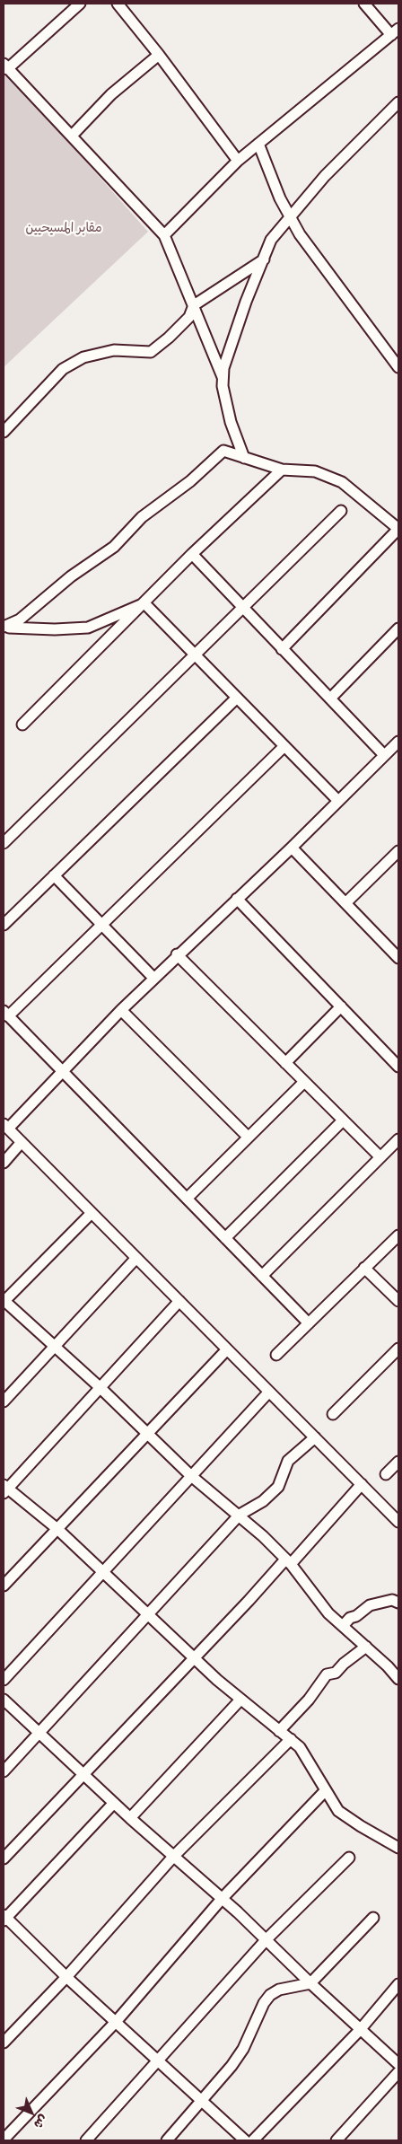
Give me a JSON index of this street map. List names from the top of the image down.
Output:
{
  "parks": ["مقابر المسيحيين"],
  "north": "bottom right"
}
